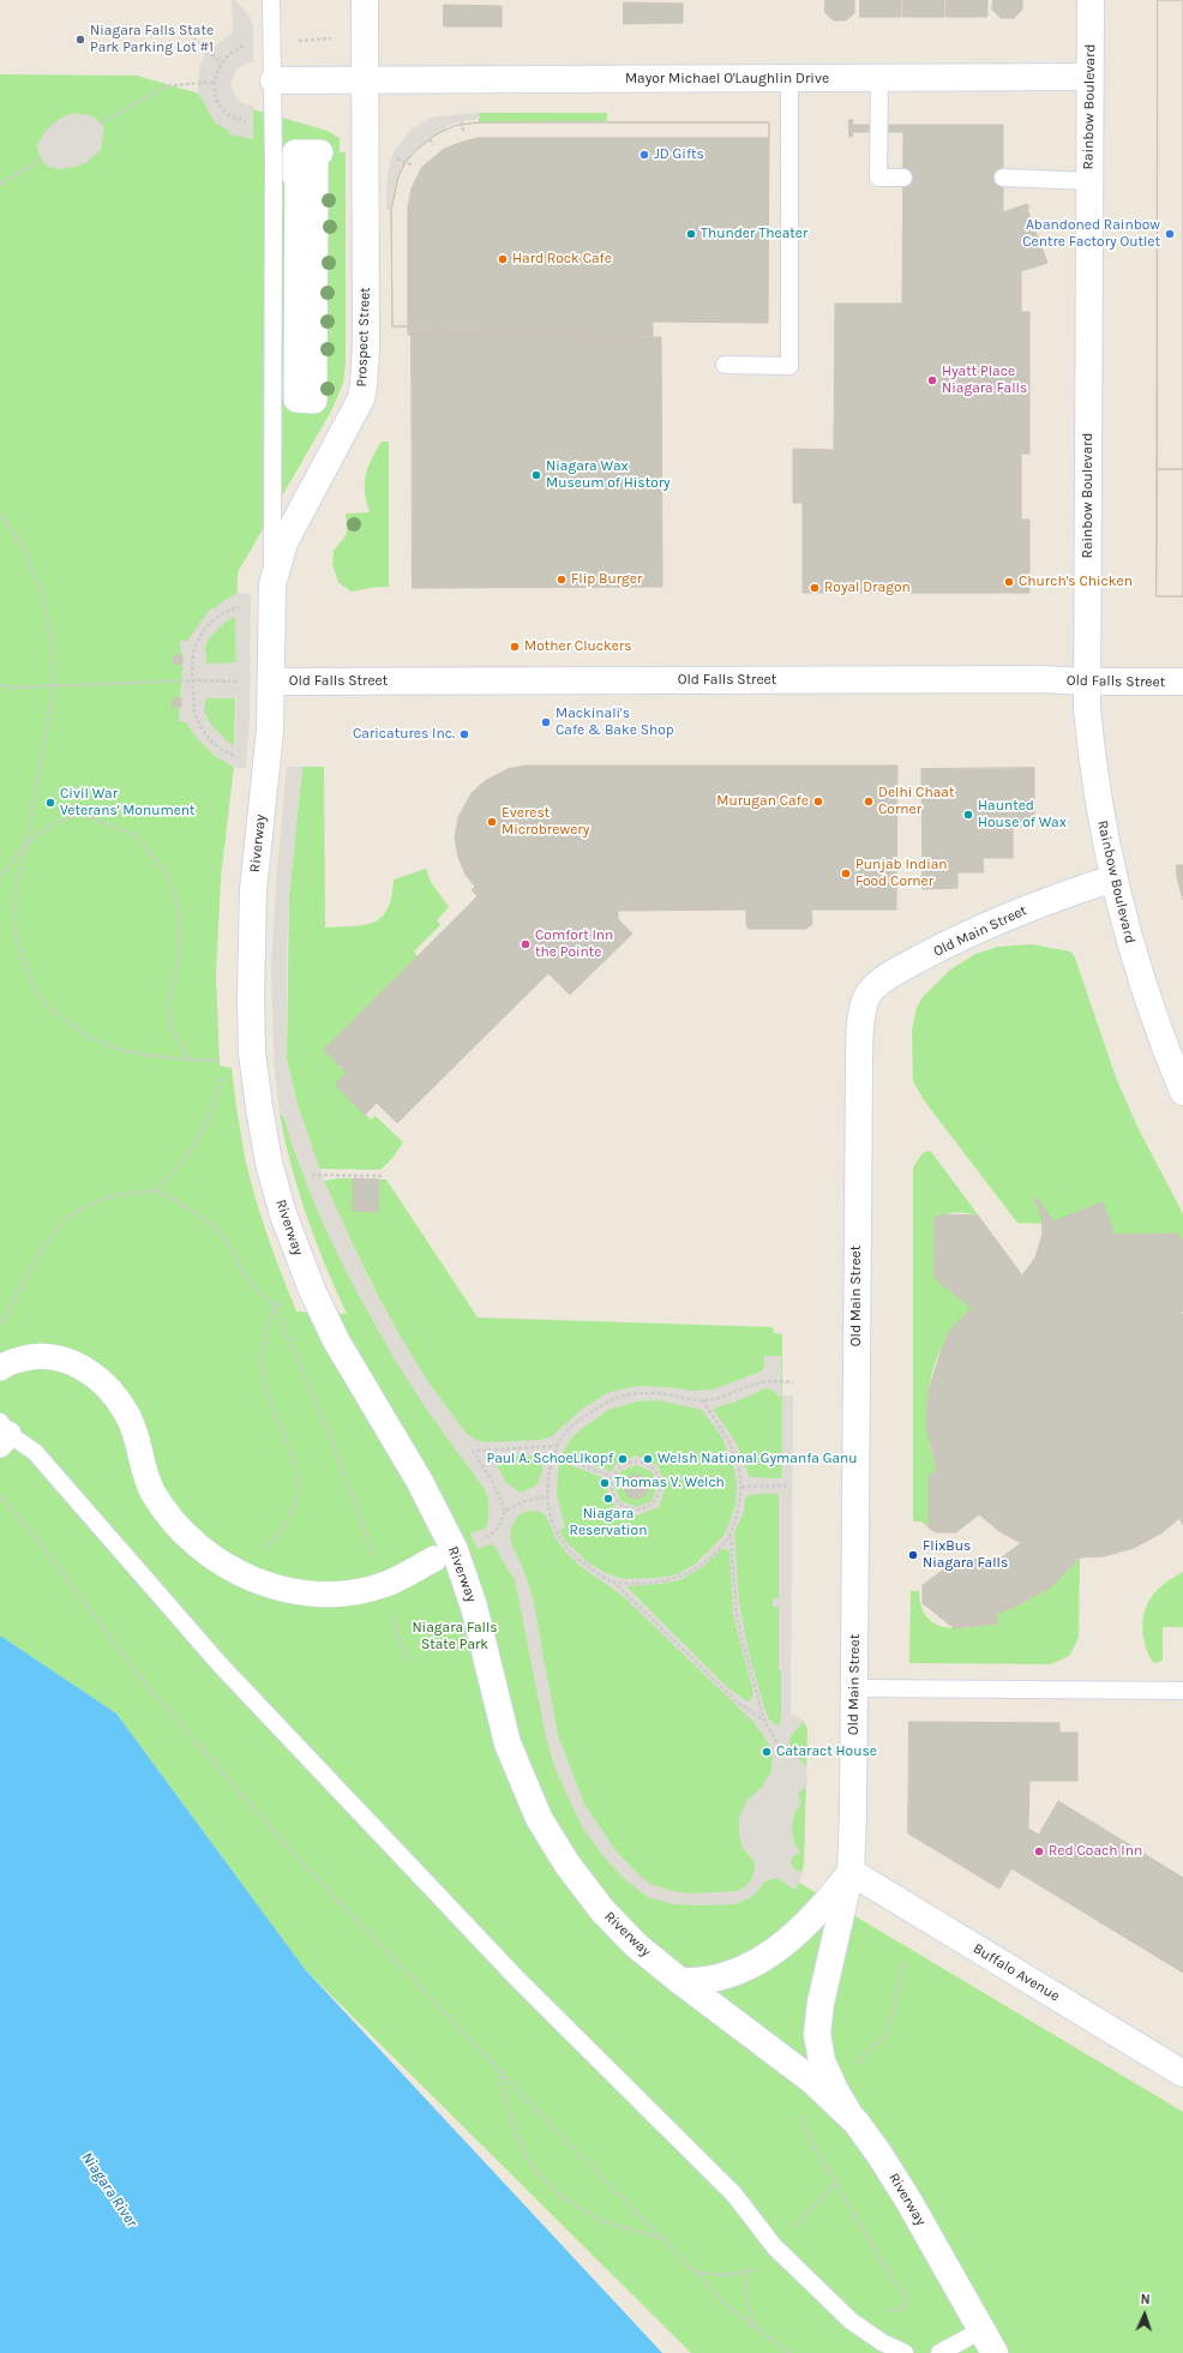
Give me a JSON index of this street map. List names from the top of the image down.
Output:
{
  "streets": {
    "street": [
      "Mayor Michael O'Laughlin Drive",
      "Rainbow Boulevard",
      "Prospect Street",
      "Old Falls Street",
      "Riverway",
      "Old Main Street",
      "Buffalo Avenue"
    ]
  },
  "crossings": [
    ["Mayor Michael O'Laughlin Drive", "Rainbow Boulevard"],
    ["Mayor Michael O'Laughlin Drive", "Prospect Street"],
    ["Rainbow Boulevard", "Old Falls Street"],
    ["Rainbow Boulevard", "Old Main Street"],
    ["Prospect Street", "Old Falls Street"],
    ["Prospect Street", "Riverway"],
    ["Old Falls Street", "Riverway"],
    ["Riverway", "Old Main Street"],
    ["Old Main Street", "Buffalo Avenue"]
  ],
  "water": ["Niagara River"],
  "parks": ["Niagara Falls State Park"],
  "places": [
    "Niagara Falls State Park Parking Lot #1",
    "JD Gifts",
    "Thunder Theater",
    "Abandoned Rainbow Centre Factory Outlet",
    "Hard Rock Cafe",
    "Hyatt Place Niagara Falls",
    "Niagara Wax Museum of History",
    "Flip Burger",
    "Church's Chicken",
    "Royal Dragon",
    "Mother Cluckers",
    "Mackinali's Cafe & Bake Shop",
    "Caricatures Inc.",
    "Murugan Cafe",
    "Delhi Chaat Corner",
    "Civil War Veterans' Monument",
    "Haunted House of Wax",
    "Everest Microbrewery",
    "Punjab Indian Food Corner",
    "Comfort Inn the Pointe",
    "Paul A. SchoeLlkopf",
    "Welsh National Gymanfa Ganu",
    "Thomas V. Welch",
    "Niagara Reservation",
    "FlixBus Niagara Falls",
    "Cataract House",
    "Red Coach Inn"
  ],
  "north": "top"
}
